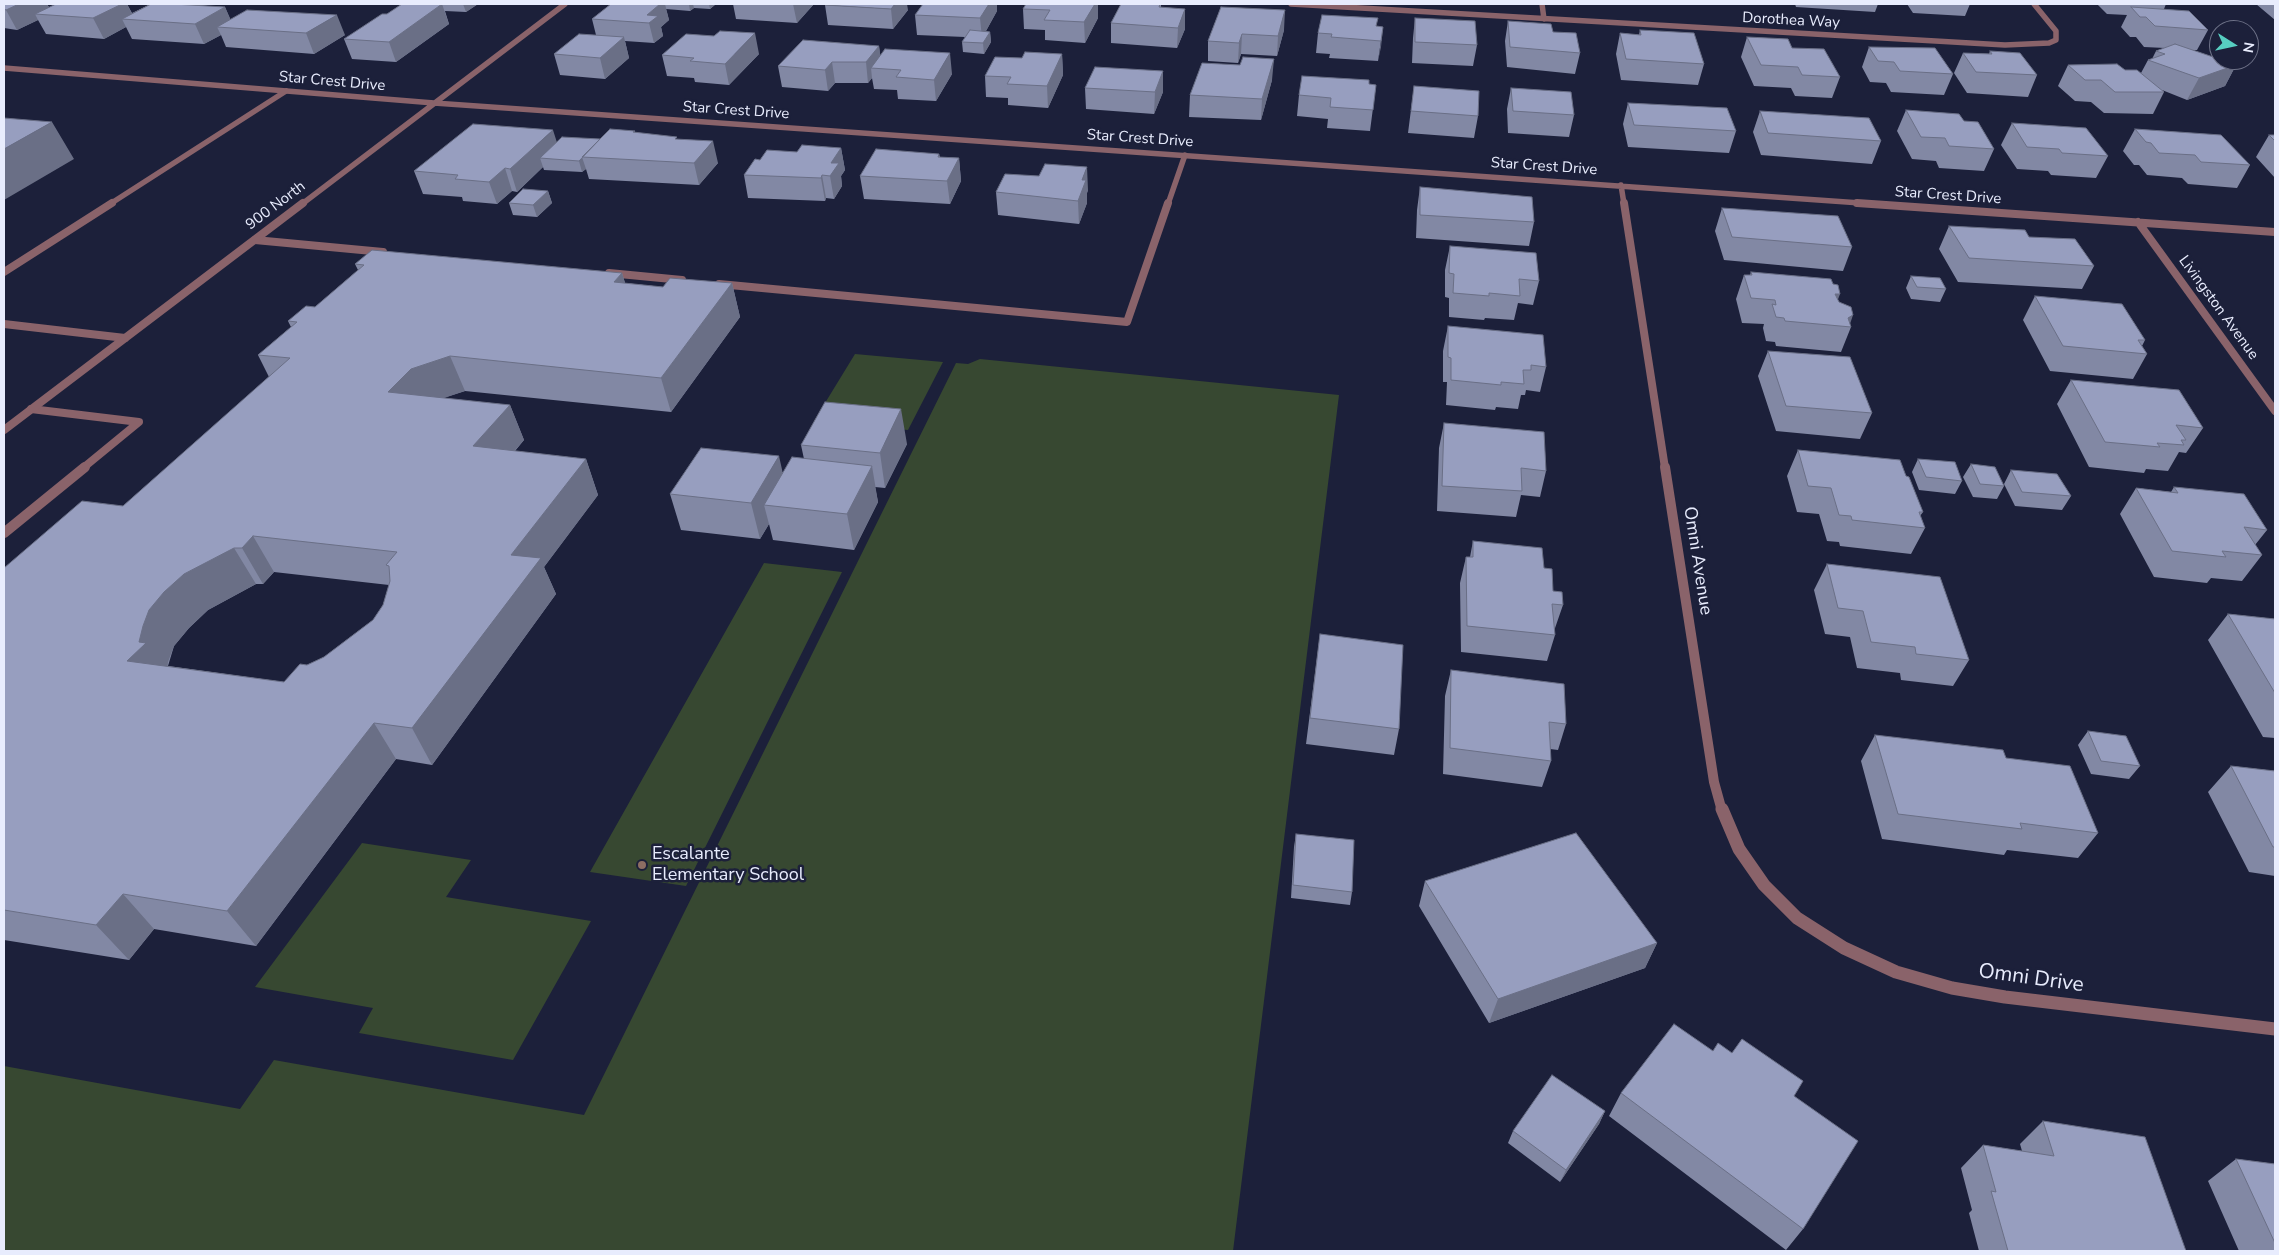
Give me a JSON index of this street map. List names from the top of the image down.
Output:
{
  "streets": {
    "street": [
      "Dorothea Way",
      "Star Crest Drive",
      "900 North",
      "Livingston Avenue",
      "Omni Avenue",
      "Omni Drive"
    ]
  },
  "crossings": [
    ["Star Crest Drive", "900 North"],
    ["Star Crest Drive", "Livingston Avenue"],
    ["Star Crest Drive", "Omni Avenue"],
    ["Omni Avenue", "Omni Drive"]
  ],
  "places": ["Escalante Elementary School"],
  "north": "right"
}
